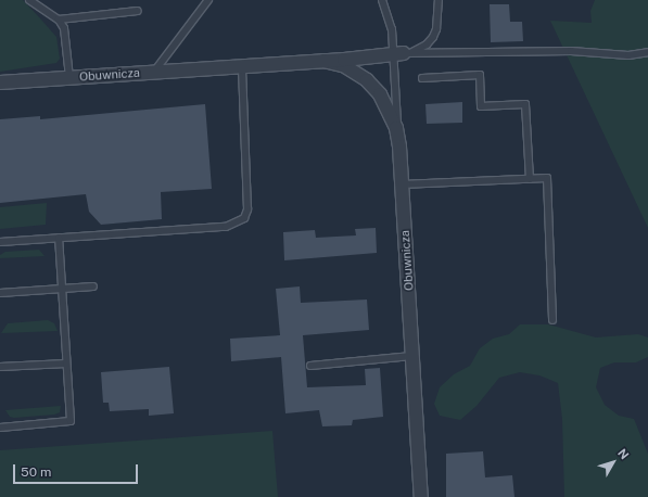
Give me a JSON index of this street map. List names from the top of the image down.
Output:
{
  "streets": {
    "street": ["Obuwnicza"]
  },
  "scale_bar": "50 m",
  "north": "top right"
}
